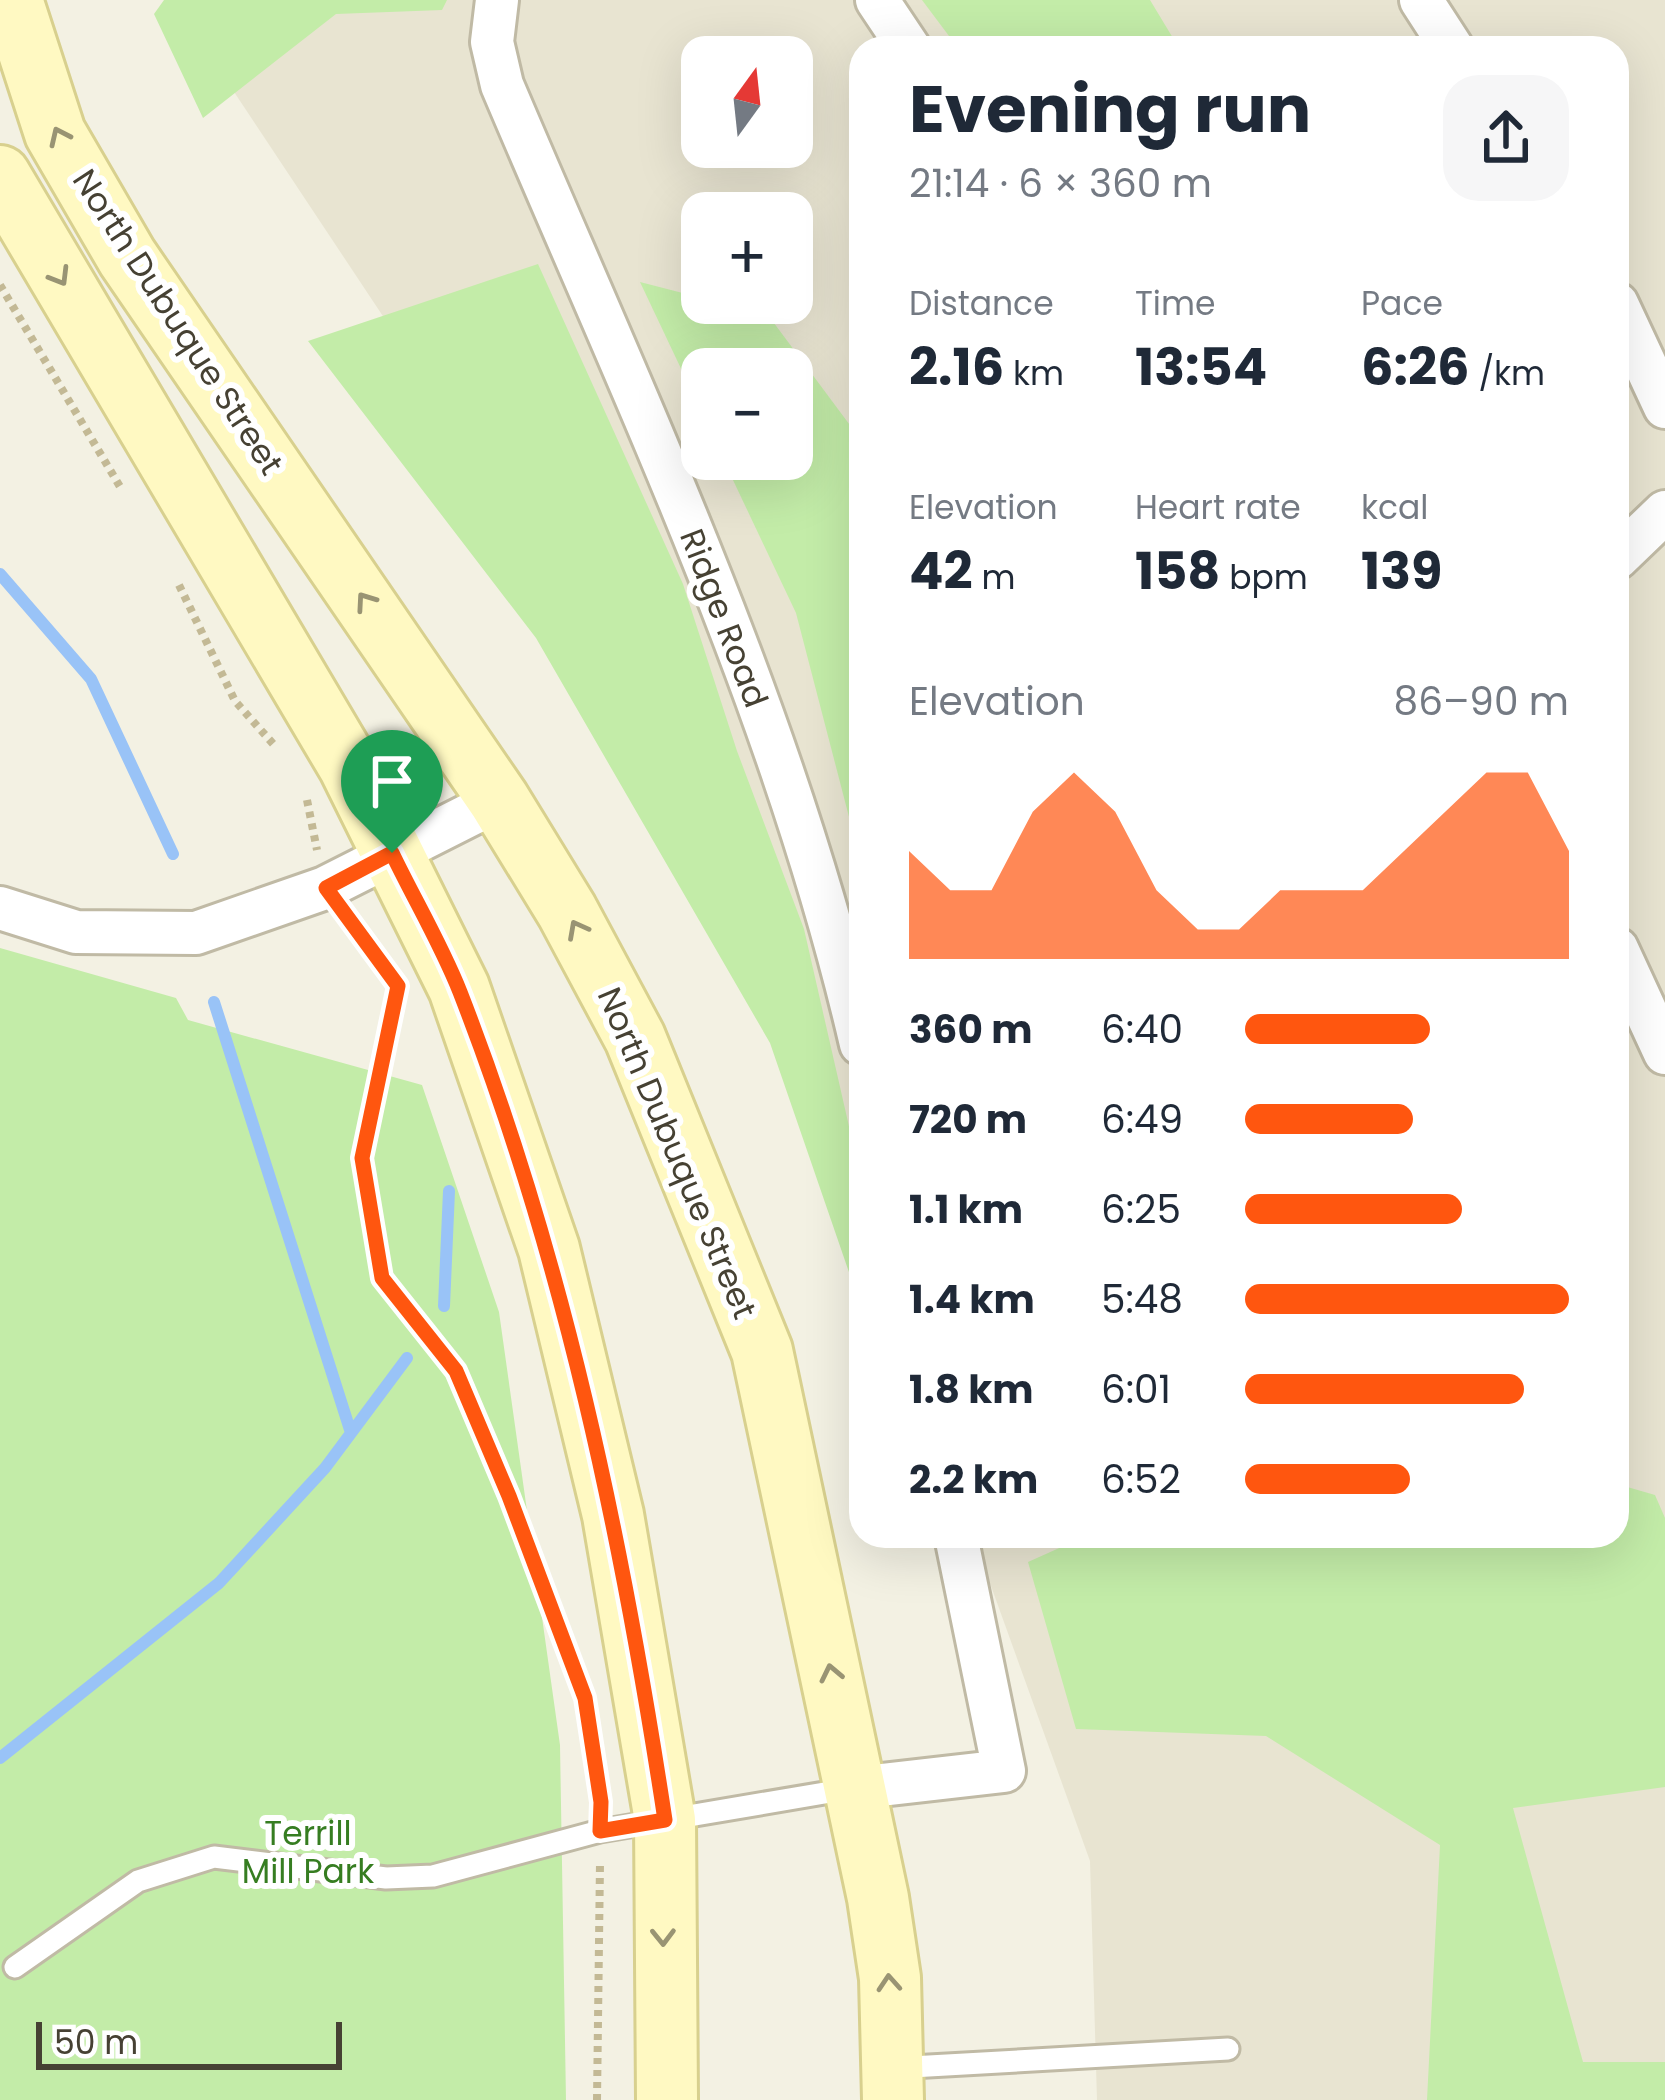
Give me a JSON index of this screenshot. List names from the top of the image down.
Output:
{
  "streets": {
    "main road": ["North Dubuque Street"],
    "street": ["Ridge Road"]
  },
  "parks": ["Terrill Mill Park"],
  "scale_bar": "50 m",
  "north": "top",
  "page": {
    "map_buttons": ["+", "−"],
    "heading": ["Evening run", "21:14 · 6 × 360 m"],
    "stats": [
      ["Distance", "2.16 km"],
      ["Time", "13:54"],
      ["Pace", "6:26 /km"],
      ["Elevation", "42 m"],
      ["Heart rate", "158 bpm"],
      ["kcal", "139"]
    ],
    "chart": ["Elevation", "86–90 m"],
    "list": [
      {
        "name": "360 m",
        "note": "6:40"
      },
      {
        "name": "720 m",
        "note": "6:49"
      },
      {
        "name": "1.1 km",
        "note": "6:25"
      },
      {
        "name": "1.4 km",
        "note": "5:48"
      },
      {
        "name": "1.8 km",
        "note": "6:01"
      },
      {
        "name": "2.2 km",
        "note": "6:52"
      }
    ],
    "scale": "50 m"
  }
}
